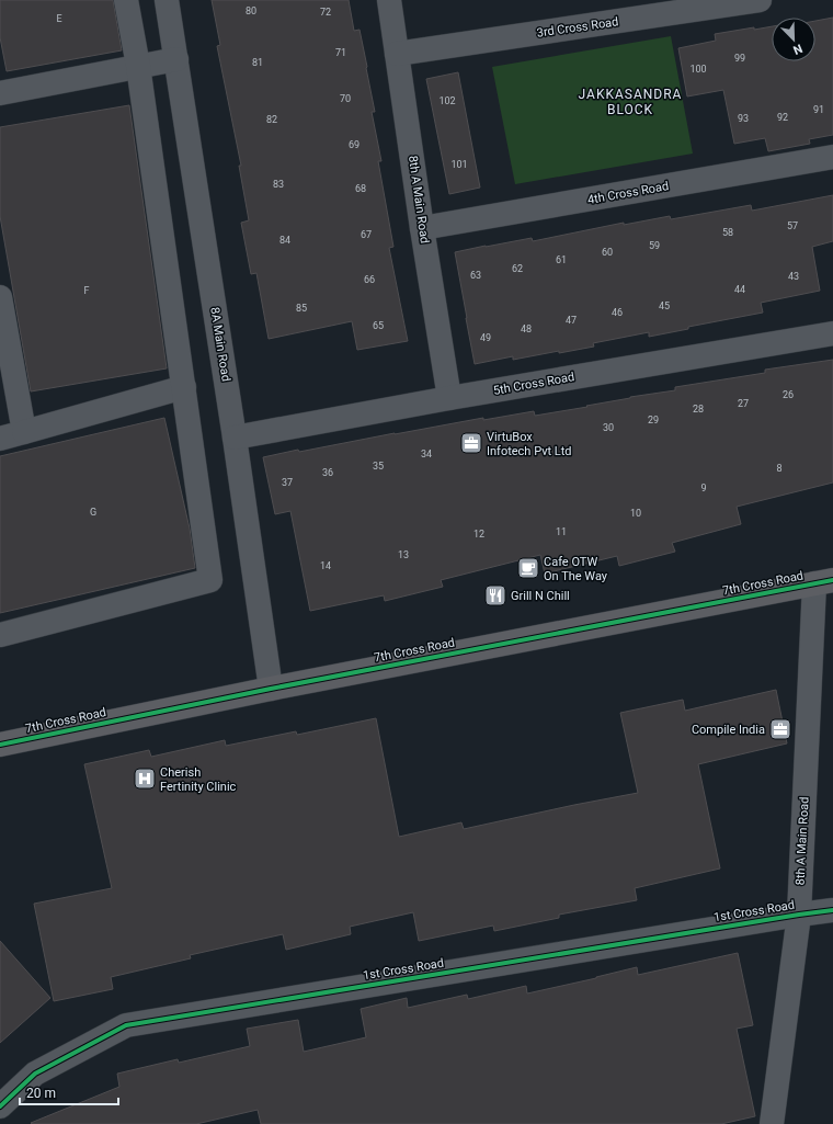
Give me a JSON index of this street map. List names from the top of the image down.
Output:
{
  "streets": {
    "street": [
      "3rd Cross Road",
      "4th Cross Road",
      "8th A Main Road",
      "8A Main Road",
      "5th Cross Road",
      "7th Cross Road",
      "1st Cross Road"
    ]
  },
  "crossings": [
    ["3rd Cross Road", "8th A Main Road"],
    ["4th Cross Road", "8th A Main Road"],
    ["8th A Main Road", "5th Cross Road"],
    ["8th A Main Road", "7th Cross Road"],
    ["8th A Main Road", "1st Cross Road"],
    ["8A Main Road", "5th Cross Road"],
    ["8A Main Road", "7th Cross Road"]
  ],
  "districts": ["JAKKASANDRA BLOCK"],
  "places": {
    "office": ["VirtuBox Infotech Pvt Ltd", "Compile India"],
    "cafe": ["Cafe OTW On The Way"],
    "restaurant": ["Grill N Chill"],
    "hospital": ["Cherish Fertinity Clinic"]
  },
  "house_numbers": [
    "80",
    "72",
    "E",
    "71",
    "99",
    "81",
    "100",
    "70",
    "102",
    "91",
    "92",
    "93",
    "82",
    "69",
    "101",
    "83",
    "68",
    "57",
    "58",
    "67",
    "84",
    "59",
    "60",
    "61",
    "62",
    "63",
    "43",
    "66",
    "44",
    "F",
    "45",
    "85",
    "46",
    "47",
    "65",
    "48",
    "49",
    "26",
    "27",
    "28",
    "29",
    "30",
    "34",
    "35",
    "8",
    "36",
    "37",
    "9",
    "G",
    "10",
    "11",
    "12",
    "13",
    "14"
  ],
  "scale_bar": "20 m",
  "north": "bottom right"
}
